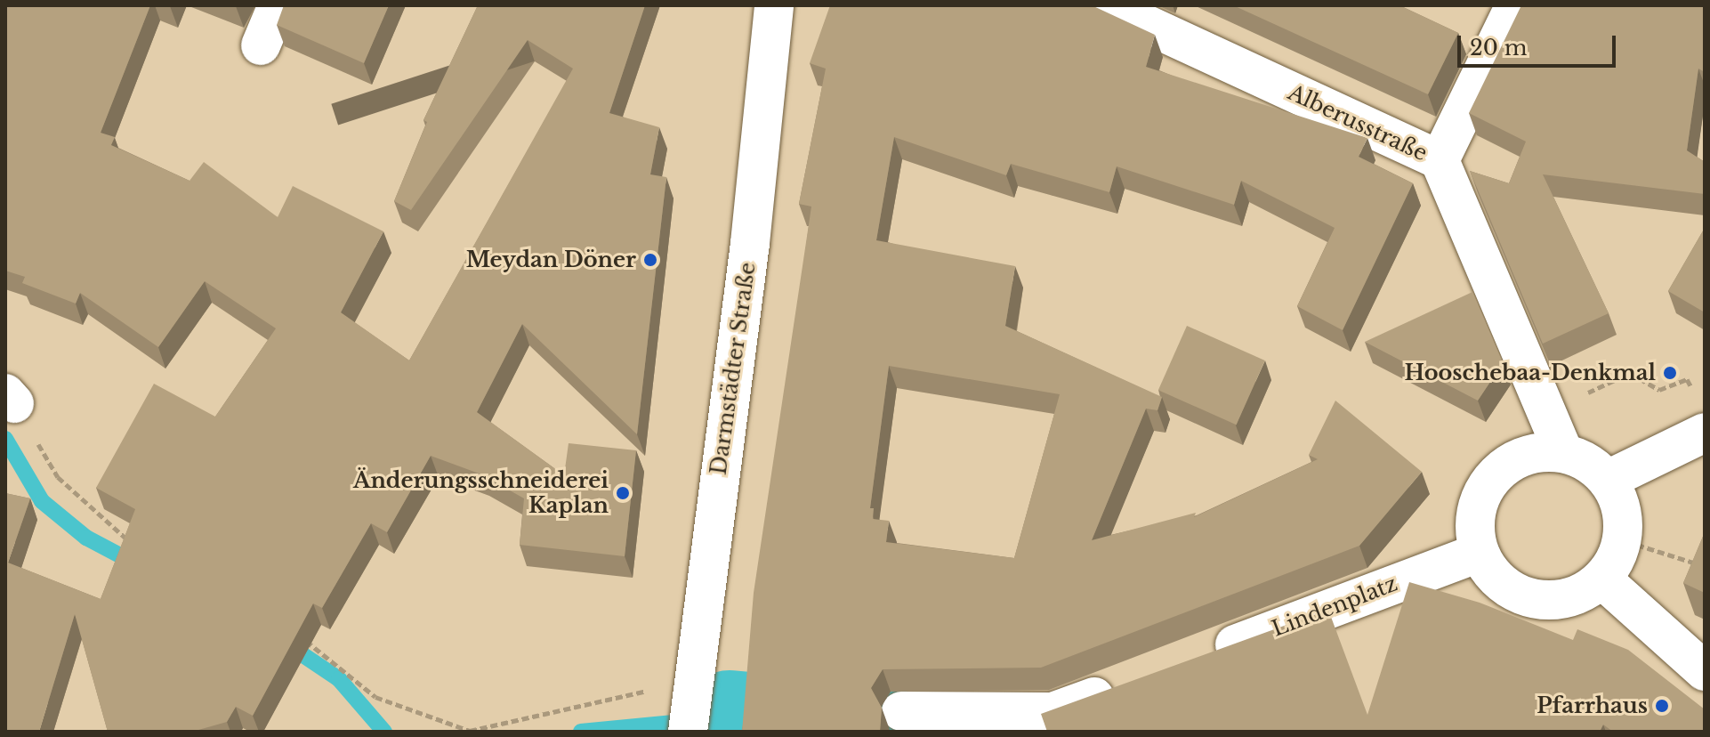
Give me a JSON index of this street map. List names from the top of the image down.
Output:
{
  "streets": {
    "street": ["Alberusstraße", "Darmstädter Straße", "Lindenplatz"]
  },
  "crossings": [
    ["Alberusstraße", "Lindenplatz"]
  ],
  "places": [
    "Meydan Döner",
    "Hooschebaa-Denkmal",
    "Änderungsschneiderei Kaplan",
    "Pfarrhaus"
  ],
  "scale_bar": "20 m"
}
